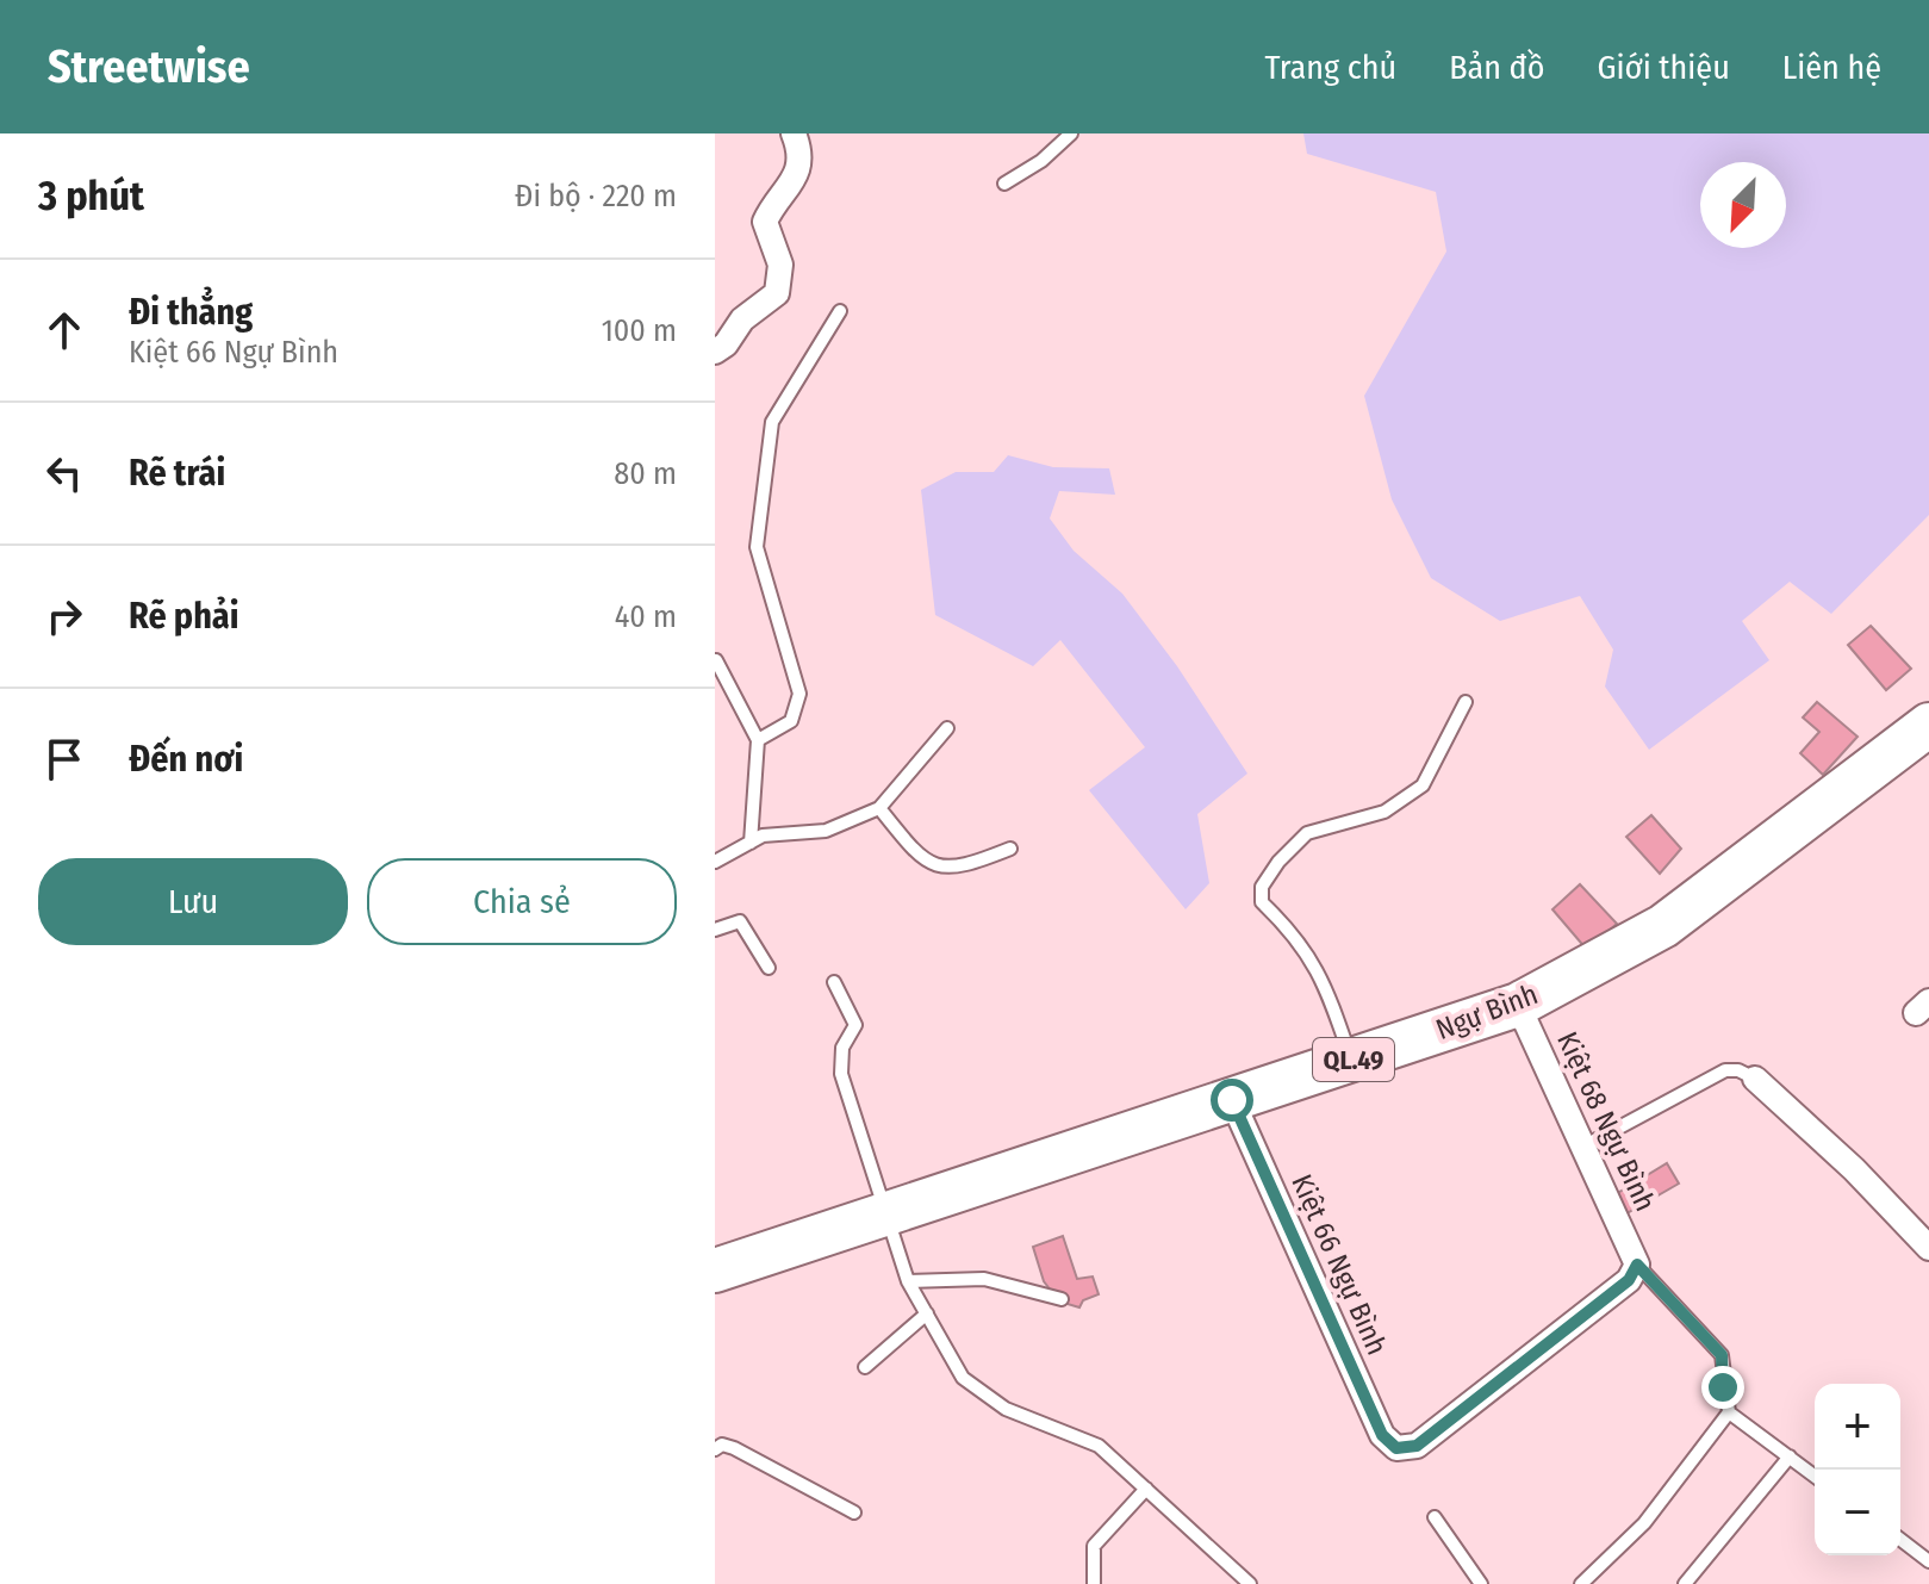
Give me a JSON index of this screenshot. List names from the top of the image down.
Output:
{
  "streets": {
    "highway": ["Ngự Bình", "QL.49"],
    "street": ["Kiệt 68 Ngự Bình", "Kiệt 66 Ngự Bình"]
  },
  "crossings": [
    ["Ngự Bình", "Kiệt 68 Ngự Bình"],
    ["Ngự Bình", "Kiệt 66 Ngự Bình"],
    ["Kiệt 68 Ngự Bình", "Kiệt 66 Ngự Bình"]
  ],
  "north": "bottom left",
  "page": {
    "header": "Streetwise",
    "nav": [
      "Trang chủ",
      "Bản đồ",
      "Giới thiệu",
      "Liên hệ"
    ],
    "heading": ["3 phút", "Đi bộ · 220 m"],
    "list": [
      ["Đi thẳng", "Kiệt 66 Ngự Bình", "100 m"],
      ["Rẽ trái", "80 m"],
      ["Rẽ phải", "40 m"],
      "Đến nơi"
    ],
    "buttons": ["Lưu", "Chia sẻ"],
    "map_buttons": ["+", "−"]
  }
}
